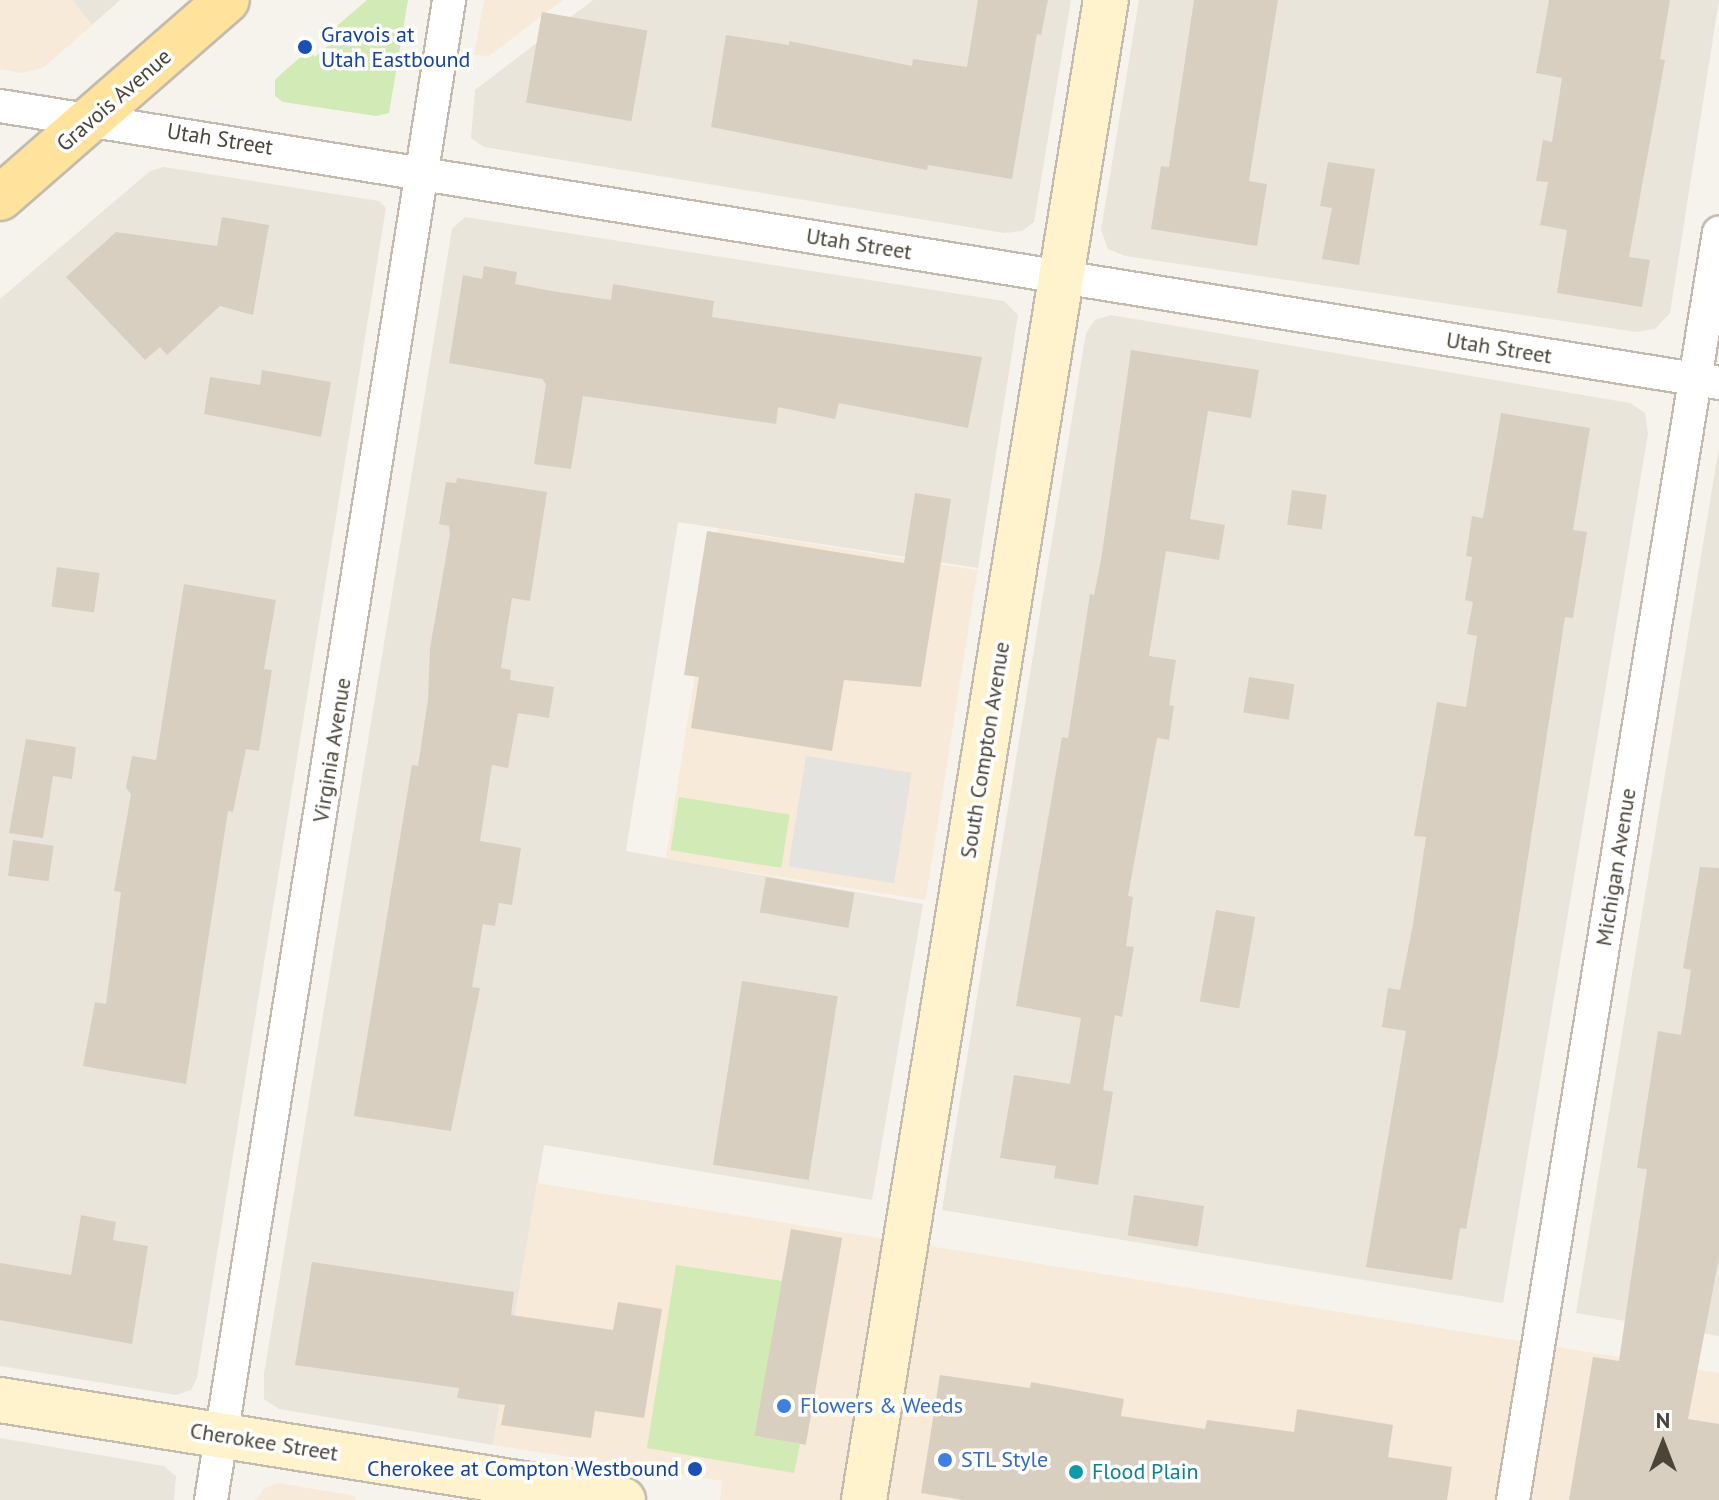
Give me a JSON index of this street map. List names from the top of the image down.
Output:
{
  "streets": {
    "main road": ["Gravois Avenue"],
    "street": [
      "Utah Street",
      "Virginia Avenue",
      "South Compton Avenue",
      "Michigan Avenue",
      "Cherokee Street"
    ]
  },
  "crossings": [
    ["Gravois Avenue", "Utah Street"],
    ["Utah Street", "Virginia Avenue"],
    ["Utah Street", "South Compton Avenue"],
    ["Utah Street", "Michigan Avenue"],
    ["Virginia Avenue", "Cherokee Street"]
  ],
  "places": [
    "Gravois at Utah Eastbound",
    "Flowers & Weeds",
    "STL Style",
    "Cherokee at Compton Westbound",
    "Flood Plain"
  ],
  "north": "top"
}
